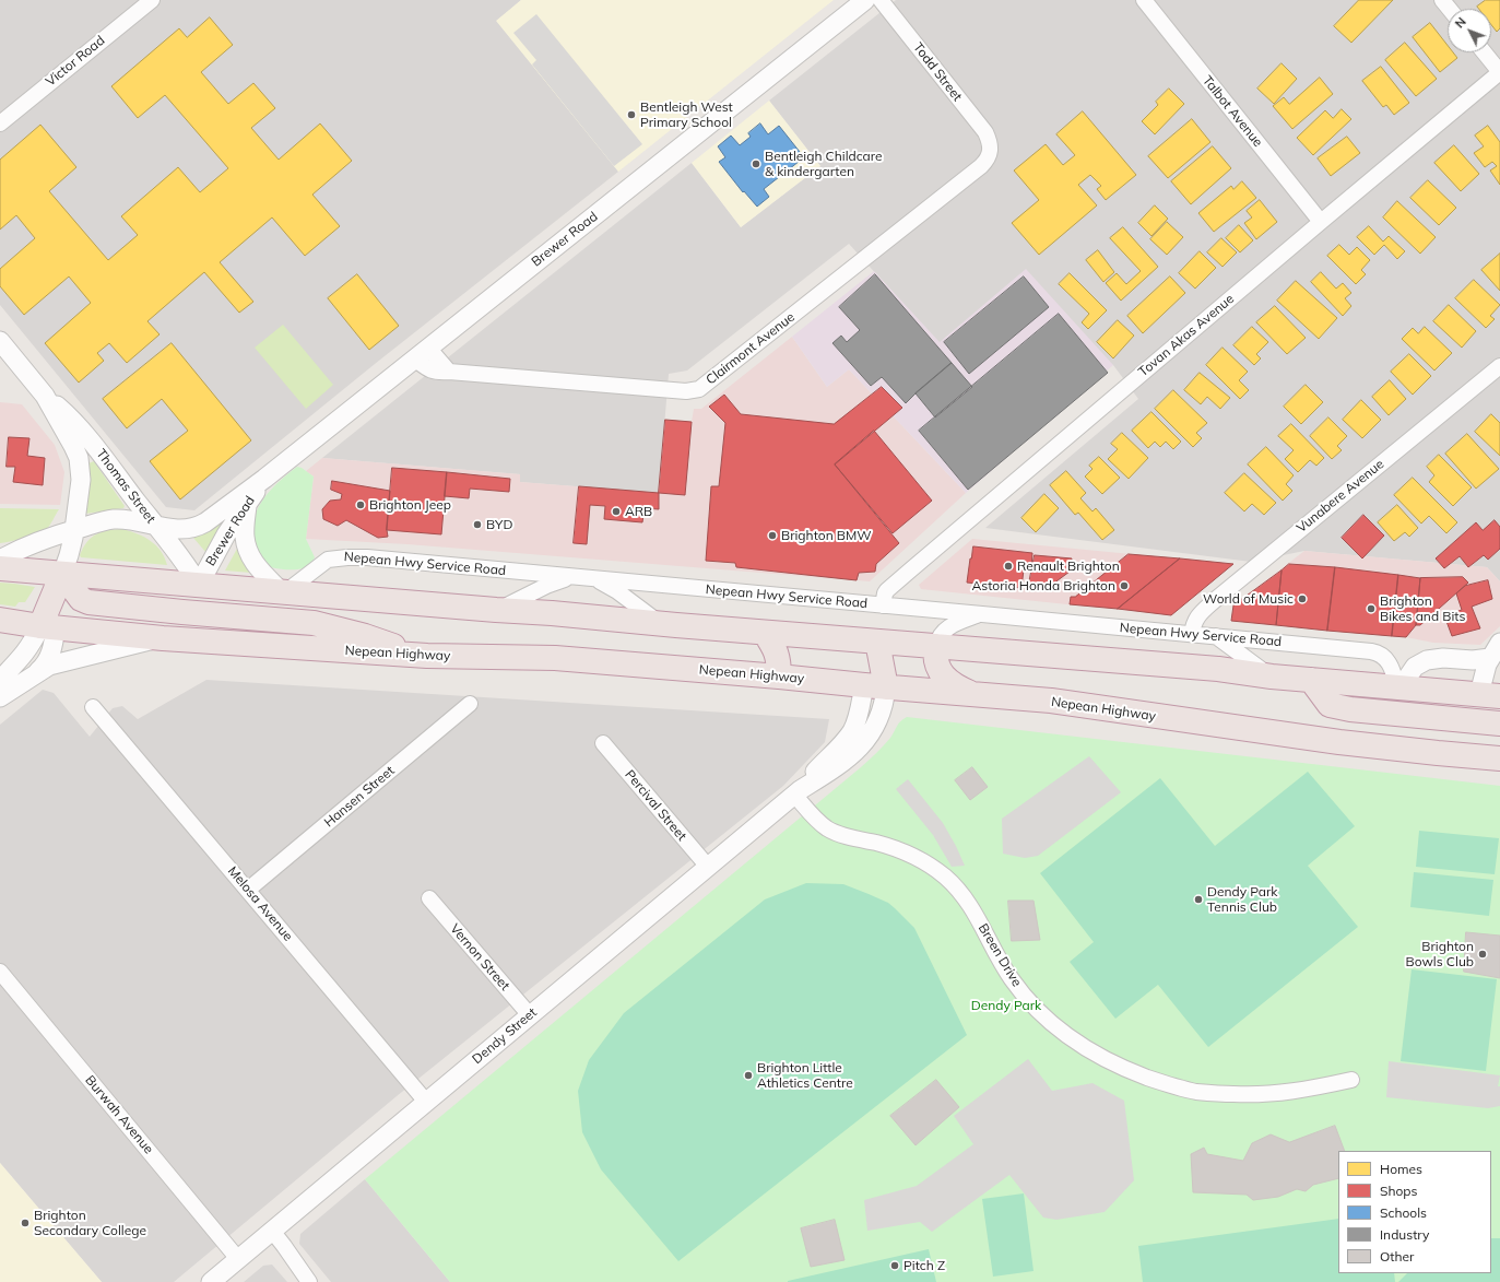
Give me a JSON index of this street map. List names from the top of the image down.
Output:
{
  "streets": {
    "highway": ["Nepean Highway"],
    "street": [
      "Victor Road",
      "Todd Street",
      "Talbot Avenue",
      "Brewer Road",
      "Tovan Akas Avenue",
      "Clairmont Avenue",
      "Thomas Street",
      "Vunabere Avenue",
      "Nepean Hwy Service Road",
      "Hansen Street",
      "Percival Street",
      "Melosa Avenue",
      "Breen Drive",
      "Vernon Street",
      "Dendy Street",
      "Burwah Avenue"
    ]
  },
  "crossings": [
    ["Todd Street", "Clairmont Avenue"],
    ["Talbot Avenue", "Tovan Akas Avenue"],
    ["Brewer Road", "Clairmont Avenue"],
    ["Brewer Road", "Thomas Street"],
    ["Tovan Akas Avenue", "Nepean Hwy Service Road"],
    ["Vunabere Avenue", "Nepean Hwy Service Road"],
    ["Nepean Highway", "Dendy Street"],
    ["Hansen Street", "Melosa Avenue"],
    ["Percival Street", "Dendy Street"],
    ["Melosa Avenue", "Dendy Street"],
    ["Breen Drive", "Dendy Street"],
    ["Vernon Street", "Dendy Street"],
    ["Dendy Street", "Burwah Avenue"]
  ],
  "parks": ["Dendy Park"],
  "places": [
    "Bentleigh West Primary School",
    "Bentleigh Childcare & kindergarten",
    "Brighton Jeep",
    "ARB",
    "BYD",
    "Brighton BMW",
    "Renault Brighton",
    "Astoria Honda Brighton",
    "World of Music",
    "Brighton Bikes and Bits",
    "Dendy Park Tennis Club",
    "Brighton Bowls Club",
    "Brighton Little Athletics Centre",
    "Brighton Secondary College",
    "Pitch Z"
  ],
  "legend": [
    "Homes",
    "Shops",
    "Schools",
    "Industry",
    "Other"
  ],
  "north": "top left"
}
